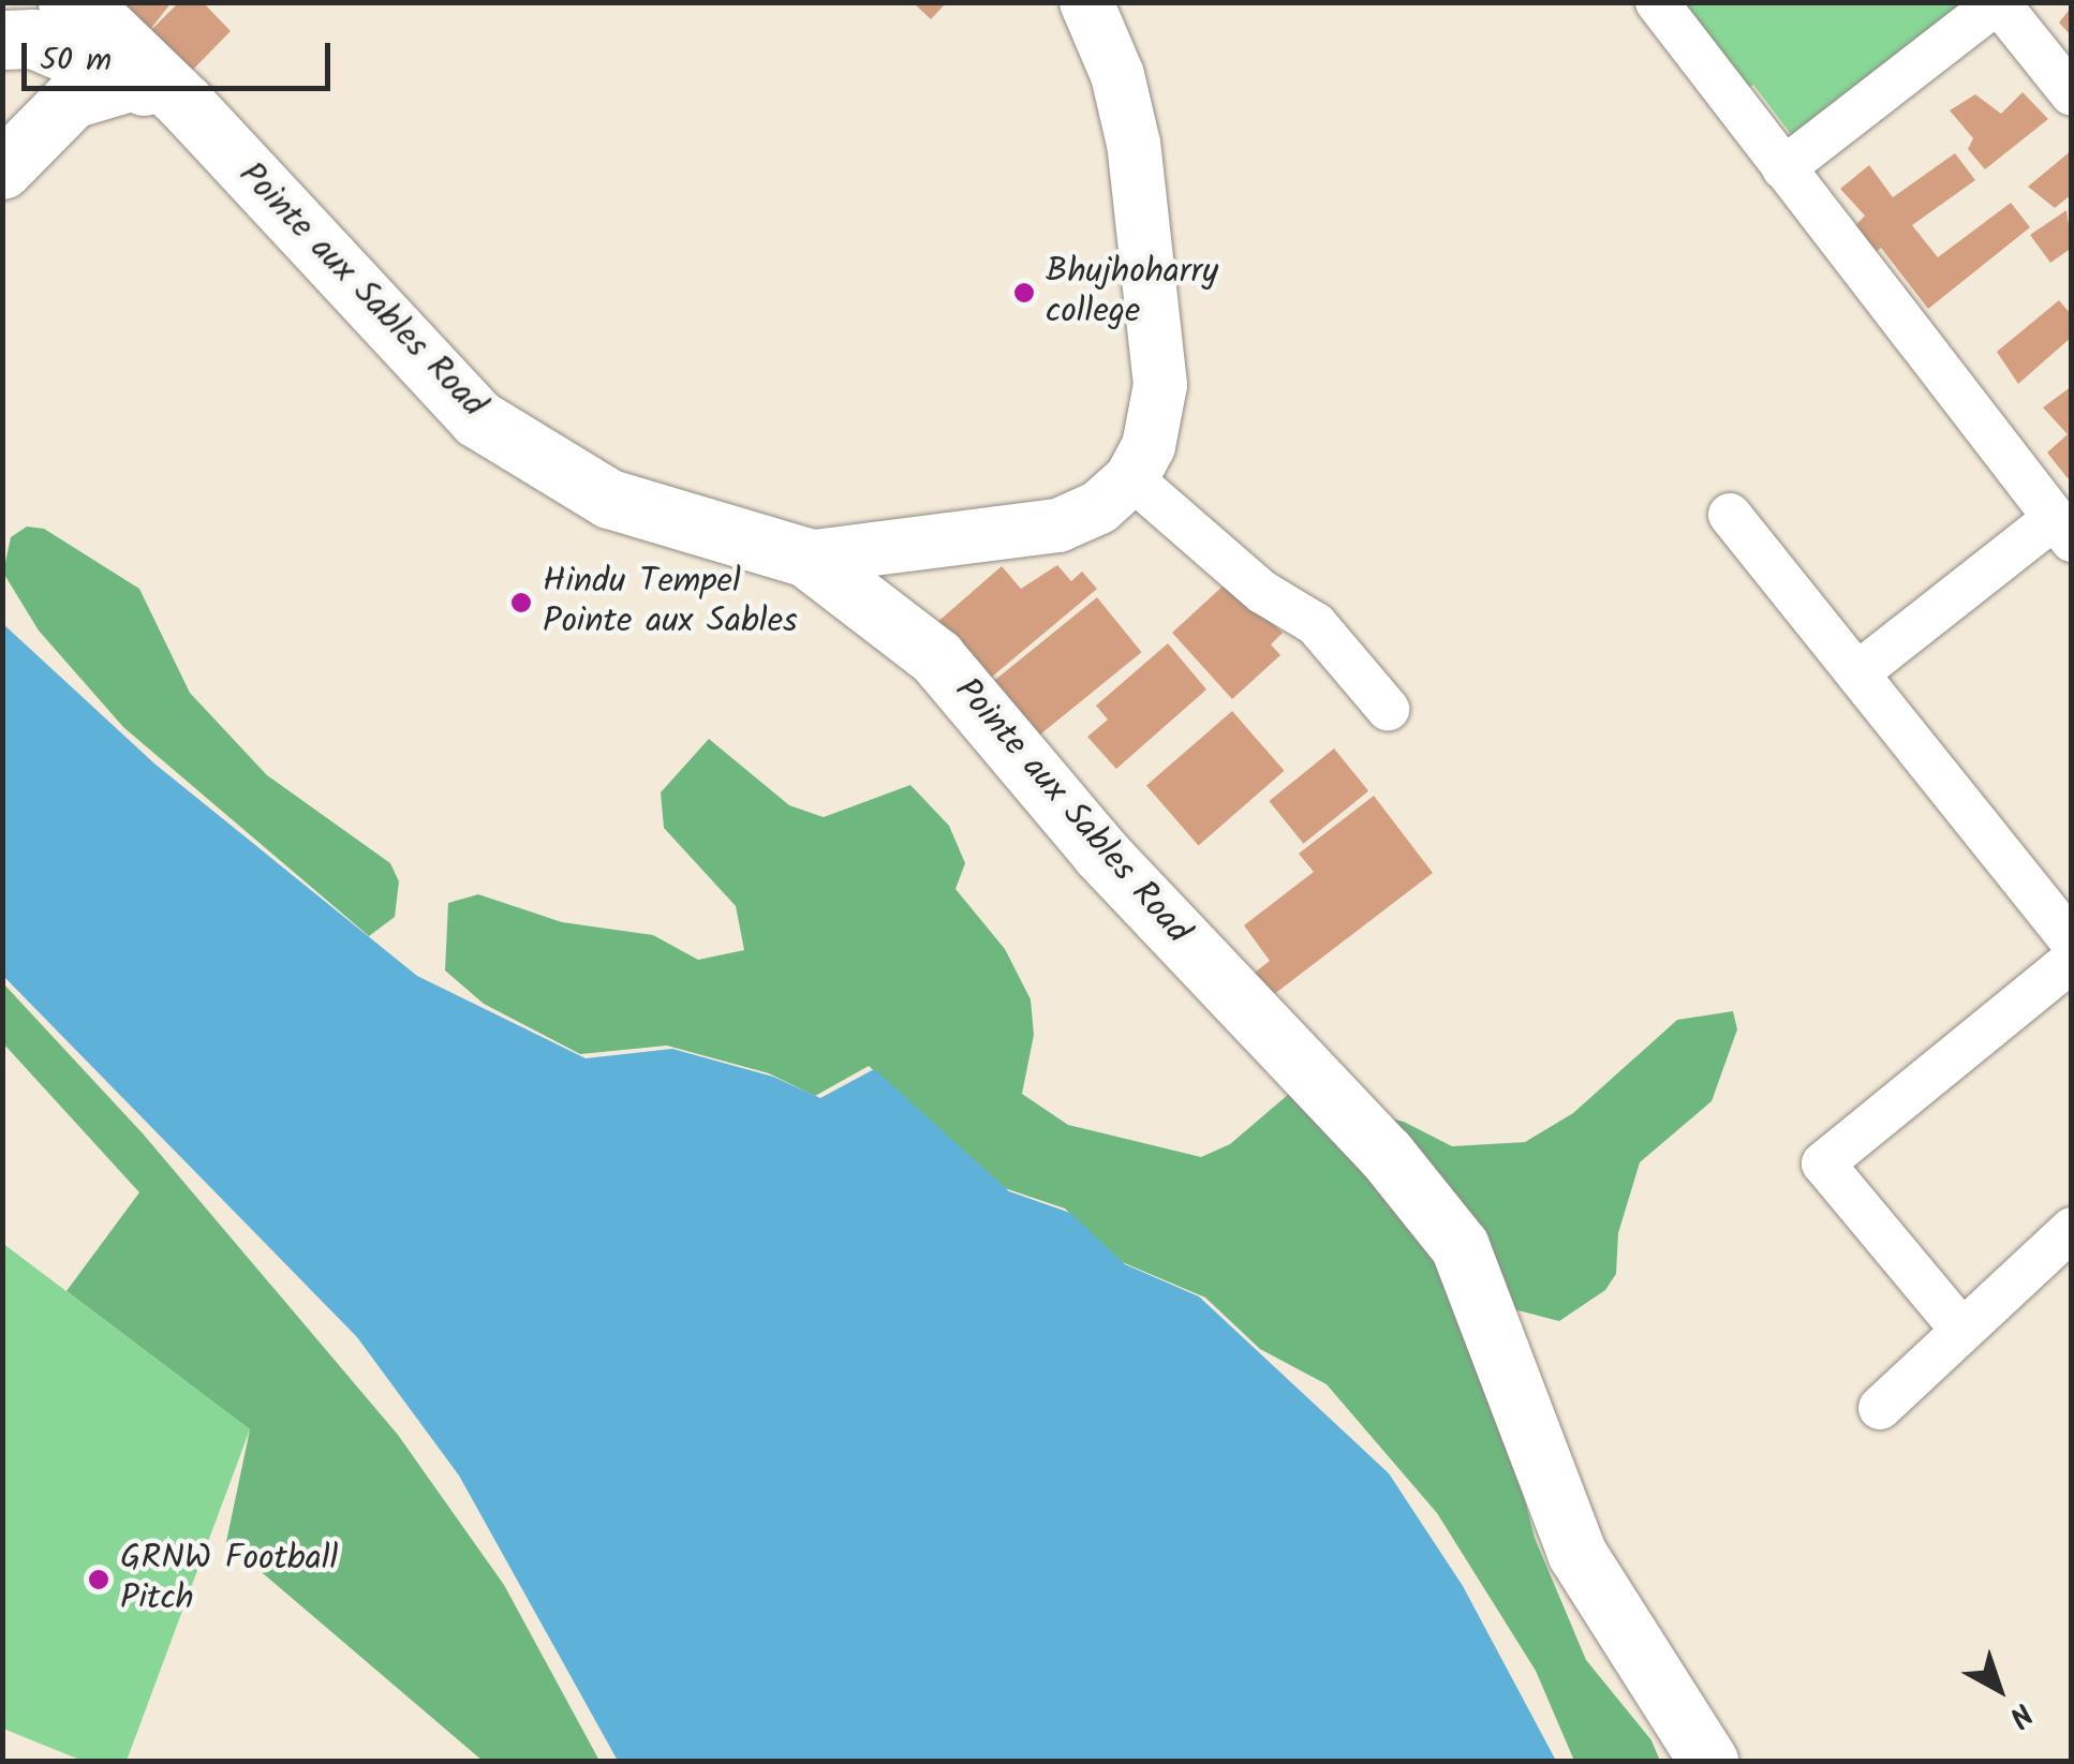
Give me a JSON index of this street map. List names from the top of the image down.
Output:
{
  "streets": {
    "main road": ["Pointe aux Sables Road"]
  },
  "places": ["Bhujhoharry college", "Hindu Tempel Pointe aux Sables", "GRNW Football Pitch"],
  "scale_bar": "50 m",
  "north": "bottom right"
}
